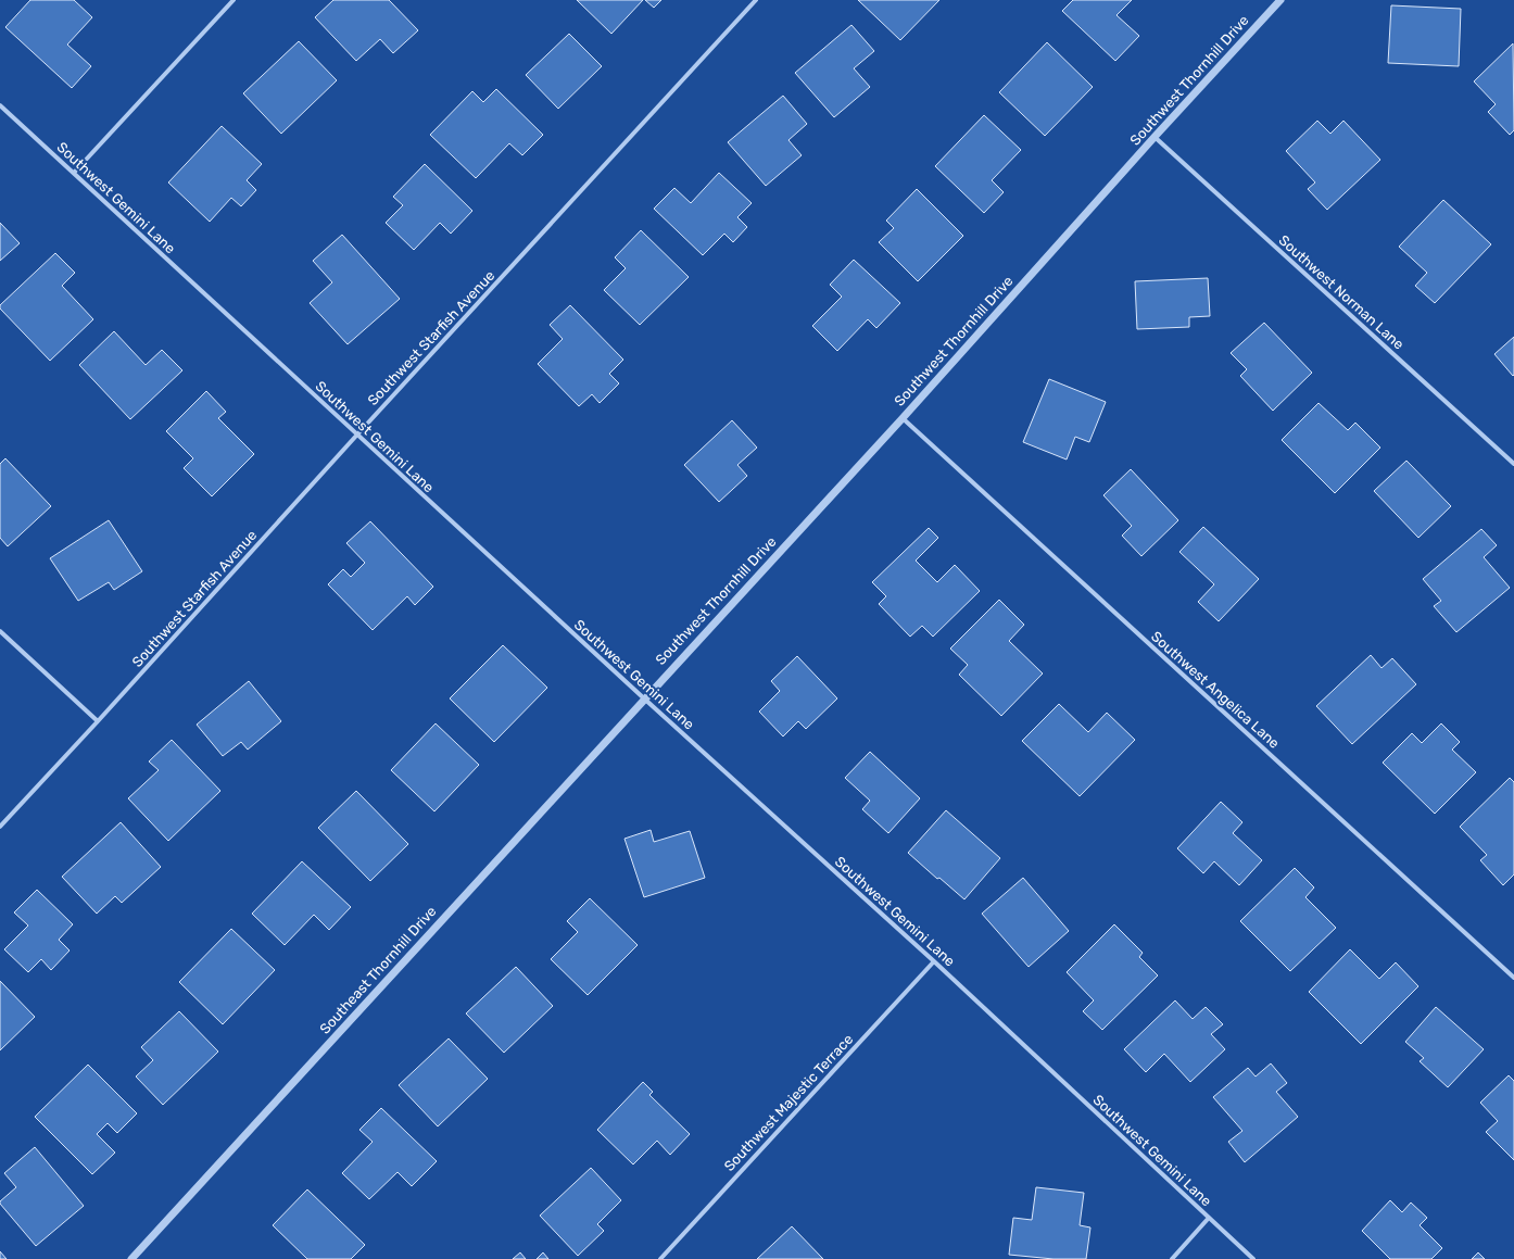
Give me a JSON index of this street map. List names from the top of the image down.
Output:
{
  "streets": {
    "street": [
      "Southwest Thornhill Drive",
      "Southwest Gemini Lane",
      "Southwest Norman Lane",
      "Southwest Starfish Avenue",
      "Southwest Angelica Lane",
      "Southeast Thornhill Drive",
      "Southwest Majestic Terrace"
    ]
  },
  "crossings": [
    ["Southwest Thornhill Drive", "Southwest Gemini Lane"],
    ["Southwest Thornhill Drive", "Southwest Norman Lane"],
    ["Southwest Thornhill Drive", "Southwest Angelica Lane"],
    ["Southwest Thornhill Drive", "Southeast Thornhill Drive"],
    ["Southwest Gemini Lane", "Southwest Starfish Avenue"],
    ["Southwest Gemini Lane", "Southeast Thornhill Drive"],
    ["Southwest Gemini Lane", "Southwest Majestic Terrace"]
  ]
}
